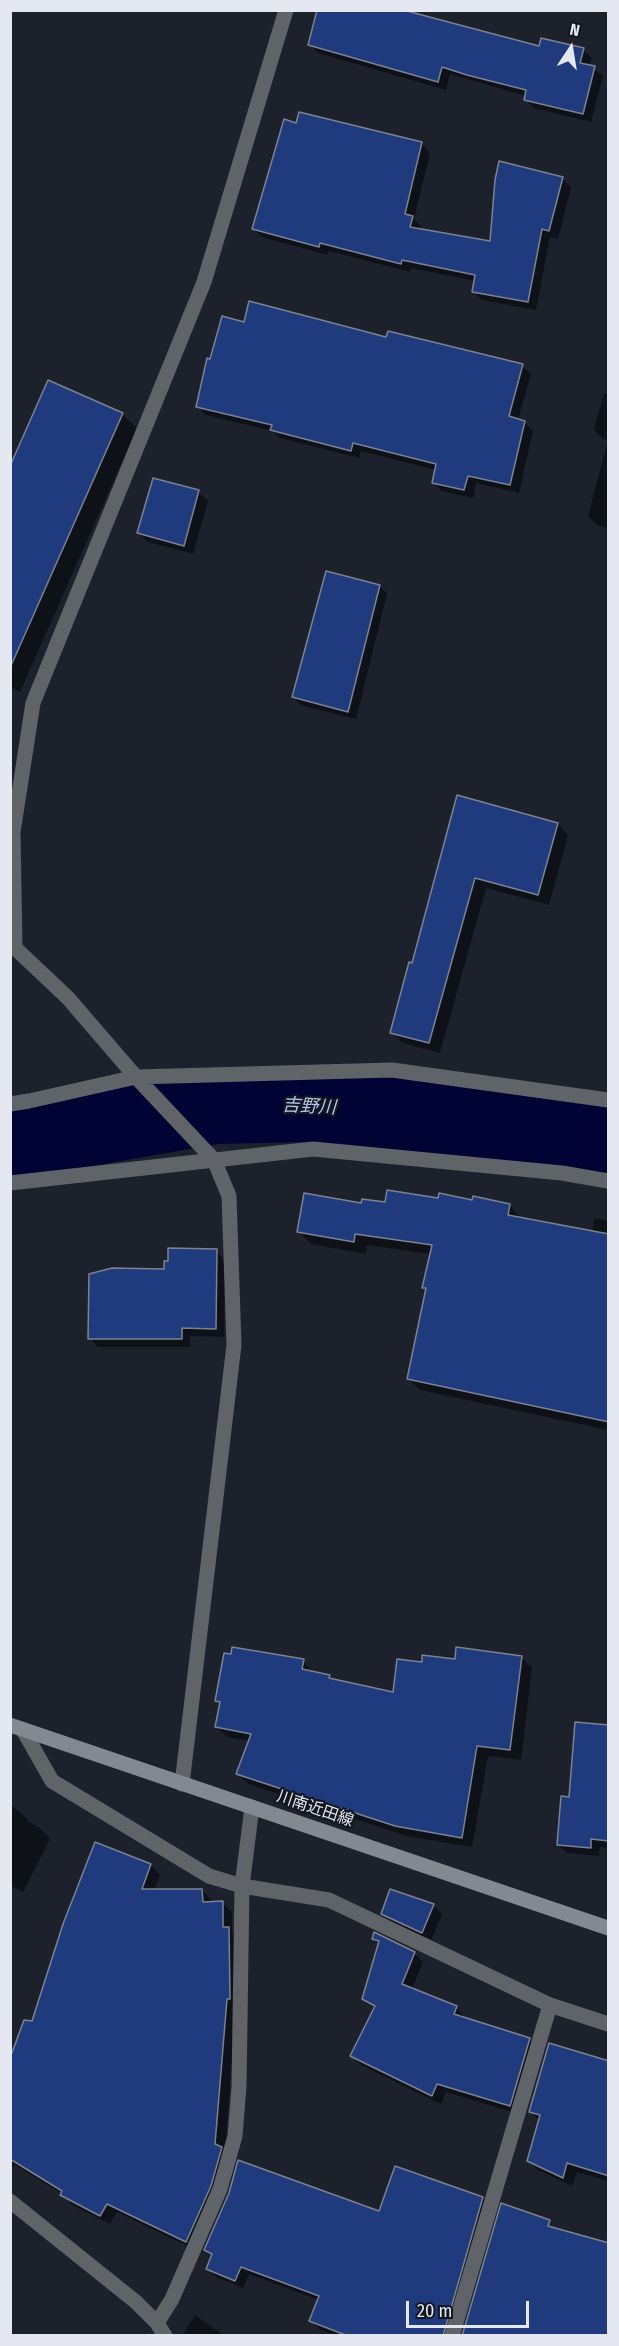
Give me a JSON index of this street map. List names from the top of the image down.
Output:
{
  "streets": {
    "main road": ["川南近田線"]
  },
  "water": ["吉野川"],
  "scale_bar": "20 m",
  "north": "top"
}
